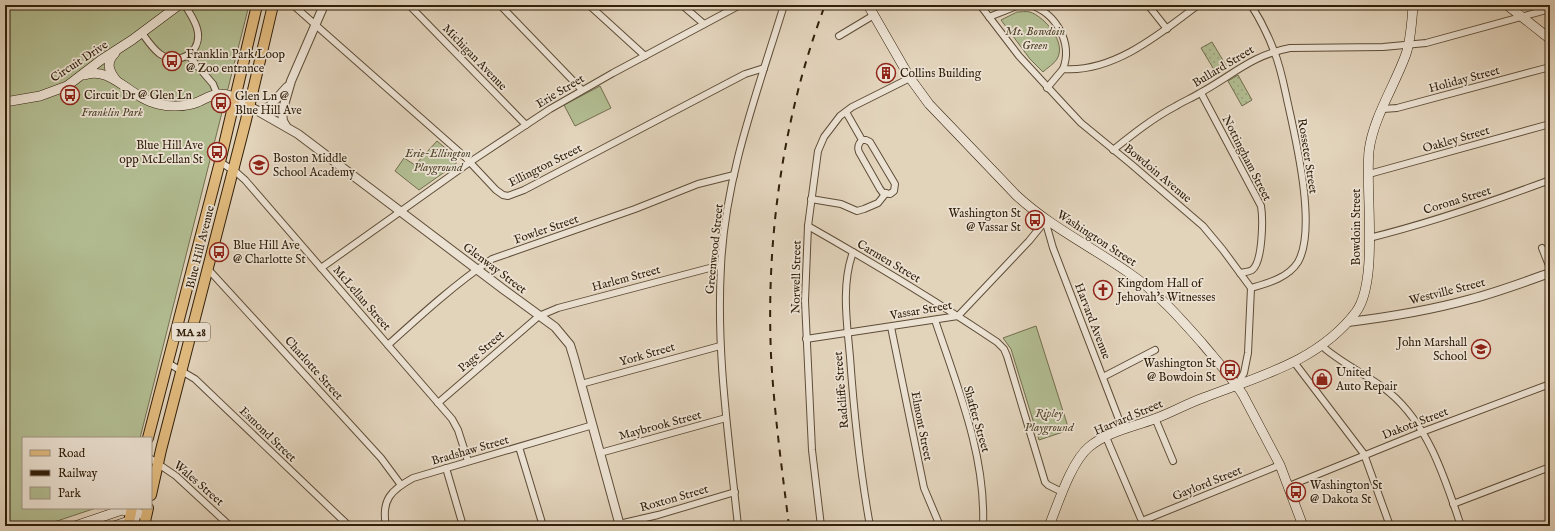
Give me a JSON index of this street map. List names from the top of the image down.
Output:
{
  "streets": {
    "main road": [
      "Circuit Drive",
      "Bowdoin Street",
      "Washington Street",
      "Blue Hill Avenue",
      "MA 28",
      "Harvard Street"
    ],
    "street": [
      "Michigan Avenue",
      "Bullard Street",
      "Holiday Street",
      "Erie Street",
      "Oakley Street",
      "Rosseter Street",
      "Nottingham Street",
      "Ellington Street",
      "Bowdoin Avenue",
      "Corona Street",
      "Fowler Street",
      "Greenwood Street",
      "Carmen Street",
      "Glenway Street",
      "Norwell Street",
      "Harlem Street",
      "Westville Street",
      "McLellan Street",
      "Vassar Street",
      "Harvard Avenue",
      "Page Street",
      "York Street",
      "Charlotte Street",
      "Radcliffe Street",
      "Shafter Street",
      "Dakota Street",
      "Maybrook Street",
      "Elmont Street",
      "Esmond Street",
      "Bradshaw Street",
      "Wales Street",
      "Gaylord Street",
      "Roxton Street"
    ]
  },
  "crossings": [
    ["Michigan Avenue", "Erie Street"],
    ["Bullard Street", "Rosseter Street"],
    ["Bullard Street", "Nottingham Street"],
    ["Bullard Street", "Bowdoin Avenue"],
    ["Bullard Street", "Bowdoin Street"],
    ["Holiday Street", "Bowdoin Street"],
    ["Erie Street", "Ellington Street"],
    ["Erie Street", "Glenway Street"],
    ["Erie Street", "McLellan Street"],
    ["Oakley Street", "Bowdoin Street"],
    ["Rosseter Street", "Bowdoin Avenue"],
    ["Nottingham Street", "Bowdoin Avenue"],
    ["Ellington Street", "Greenwood Street"],
    ["Corona Street", "Bowdoin Street"],
    ["Bowdoin Street", "Washington Street"],
    ["Bowdoin Street", "Westville Street"],
    ["Bowdoin Street", "Harvard Street"],
    ["Fowler Street", "Greenwood Street"],
    ["Fowler Street", "Glenway Street"],
    ["Fowler Street", "McLellan Street"],
    ["Washington Street", "Norwell Street"],
    ["Washington Street", "Vassar Street"],
    ["Washington Street", "Harvard Avenue"],
    ["Washington Street", "Harvard Street"],
    ["Washington Street", "Dakota Street"],
    ["Washington Street", "Gaylord Street"],
    ["Blue Hill Avenue", "Glenway Street"],
    ["Blue Hill Avenue", "McLellan Street"],
    ["Blue Hill Avenue", "Charlotte Street"],
    ["Blue Hill Avenue", "Esmond Street"],
    ["Blue Hill Avenue", "Wales Street"],
    ["Greenwood Street", "Harlem Street"],
    ["Greenwood Street", "York Street"],
    ["Greenwood Street", "Maybrook Street"],
    ["Greenwood Street", "Roxton Street"],
    ["Carmen Street", "Norwell Street"],
    ["Carmen Street", "Vassar Street"],
    ["Carmen Street", "Radcliffe Street"],
    ["Carmen Street", "Harvard Street"],
    ["Glenway Street", "Harlem Street"],
    ["Glenway Street", "Page Street"],
    ["Glenway Street", "York Street"],
    ["Glenway Street", "Maybrook Street"],
    ["Glenway Street", "Bradshaw Street"],
    ["Glenway Street", "Roxton Street"],
    ["Norwell Street", "Vassar Street"],
    ["Harlem Street", "Page Street"],
    ["McLellan Street", "Page Street"],
    ["McLellan Street", "Bradshaw Street"],
    ["Vassar Street", "Harvard Avenue"],
    ["Vassar Street", "Radcliffe Street"],
    ["Vassar Street", "Shafter Street"],
    ["Vassar Street", "Elmont Street"],
    ["Harvard Avenue", "Harvard Street"],
    ["Charlotte Street", "Bradshaw Street"]
  ],
  "parks": [
    "Mt. Bowdoin Green",
    "Franklin Park",
    "Erie-Ellington Playground",
    "Ripley Playground"
  ],
  "places": {
    "bus stop": [
      "Franklin Park Loop @ Zoo entrance",
      "Circuit Dr @ Glen Ln",
      "Glen Ln @ Blue Hill Ave",
      "Blue Hill Ave opp McLellan St",
      "Washington St @ Vassar St",
      "Blue Hill Ave @ Charlotte St",
      "Washington St @ Bowdoin St",
      "Washington St @ Dakota St"
    ],
    "building": ["Collins Building"],
    "school or university": ["Boston Middle School Academy", "John Marshall School"],
    "church": ["Kingdom Hall of Jehovah's Witnesses"],
    "shop": ["United Auto Repair"]
  },
  "legend": ["Road", "Railway", "Park"]
}
